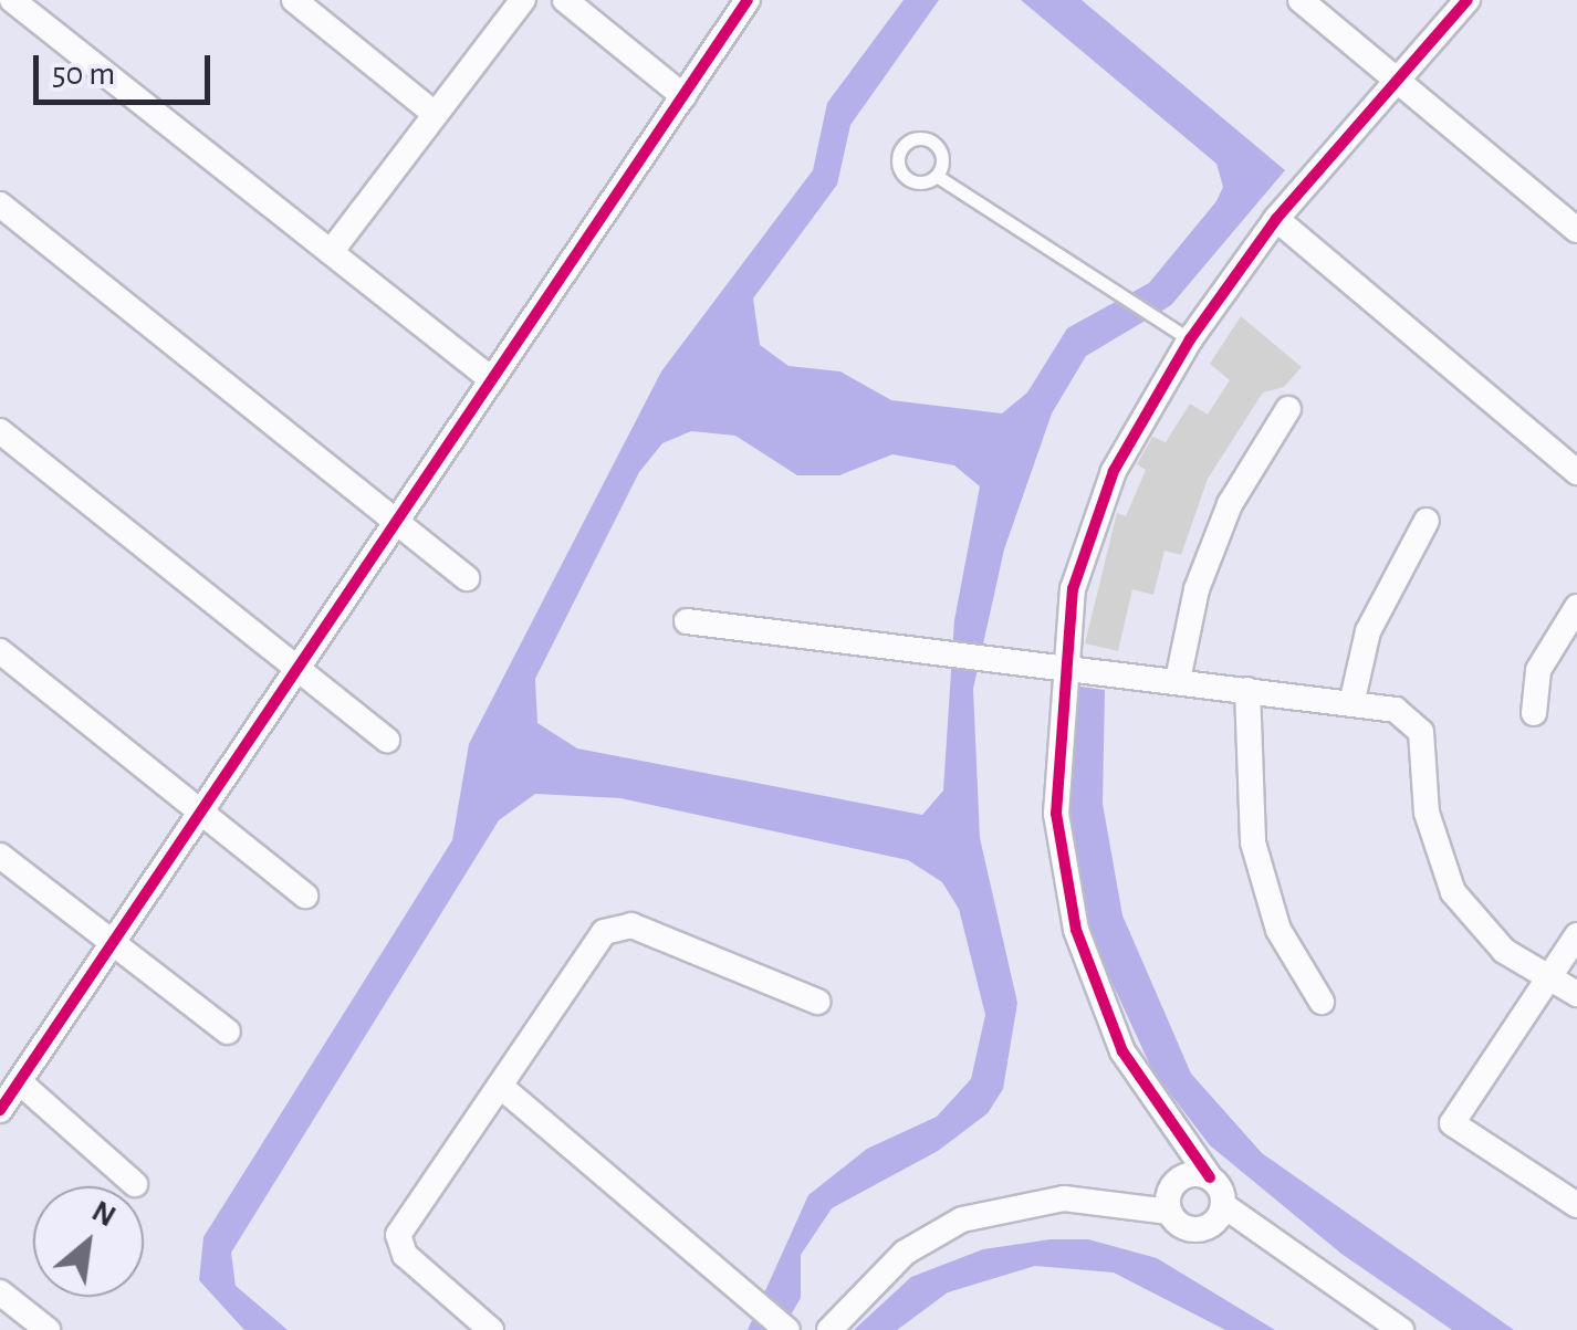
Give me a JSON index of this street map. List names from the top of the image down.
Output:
{
  "scale_bar": "50 m",
  "north": "top right"
}
